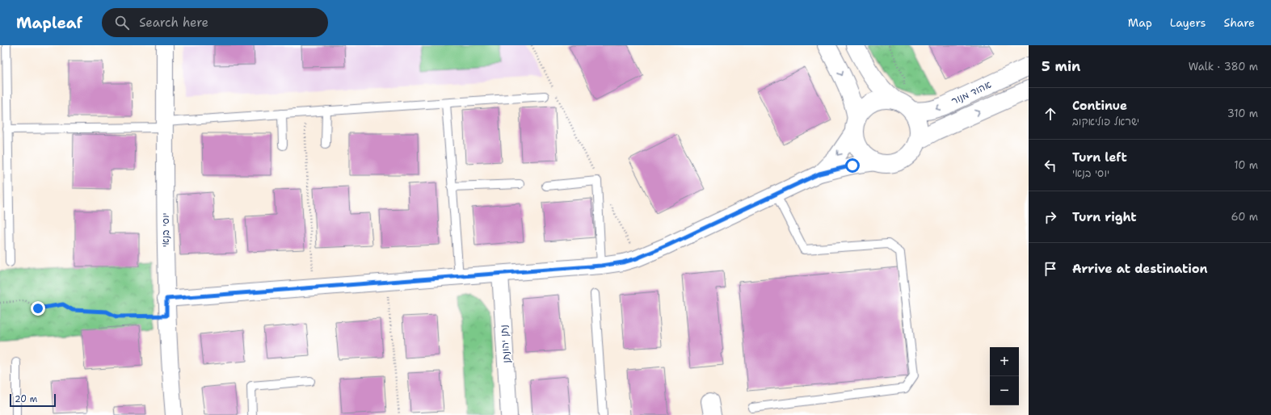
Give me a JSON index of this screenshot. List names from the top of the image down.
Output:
{
  "streets": {
    "main road": ["אהוד מנור"],
    "street": ["יוסי בנאי", "נתן יהונתן"]
  },
  "scale_bar": "20 m",
  "page": {
    "header": "Mapleaf",
    "search": "Search here",
    "nav": ["Map", "Layers", "Share"],
    "heading": ["5 min", "Walk · 380 m"],
    "list": [
      ["Continue", "ישראל פוליאקוב", "310 m"],
      ["Turn left", "יוסי בנאי", "10 m"],
      ["Turn right", "60 m"],
      "Arrive at destination"
    ],
    "map_buttons": ["+", "−"],
    "scale": "20 m"
  }
}
